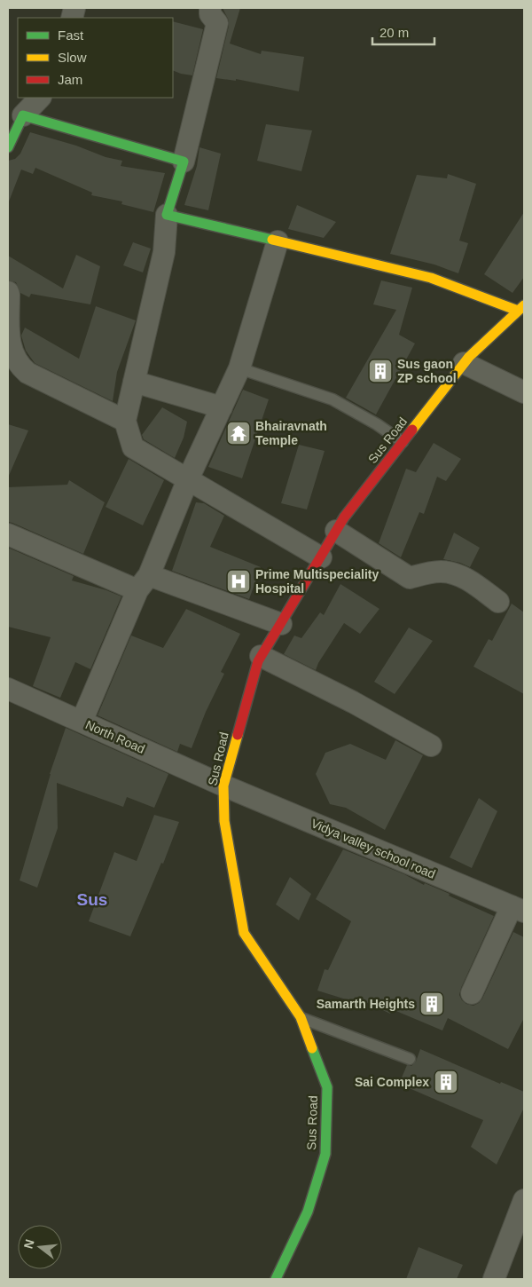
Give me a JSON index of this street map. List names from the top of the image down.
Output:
{
  "streets": {
    "main road": ["Sus Road"],
    "street": ["North Road", "Vidya valley school road"]
  },
  "crossings": [
    ["Sus Road", "North Road"],
    ["Sus Road", "Vidya valley school road"],
    ["North Road", "Vidya valley school road"]
  ],
  "districts": ["Sus"],
  "places": {
    "building": ["Sus gaon ZP school", "Samarth Heights", "Sai Complex"],
    "temple": ["Bhairavnath Temple"],
    "hospital": ["Prime Multispeciality Hospital"]
  },
  "legend": ["Fast", "Slow", "Jam"],
  "scale_bar": "20 m",
  "north": "left"
}
